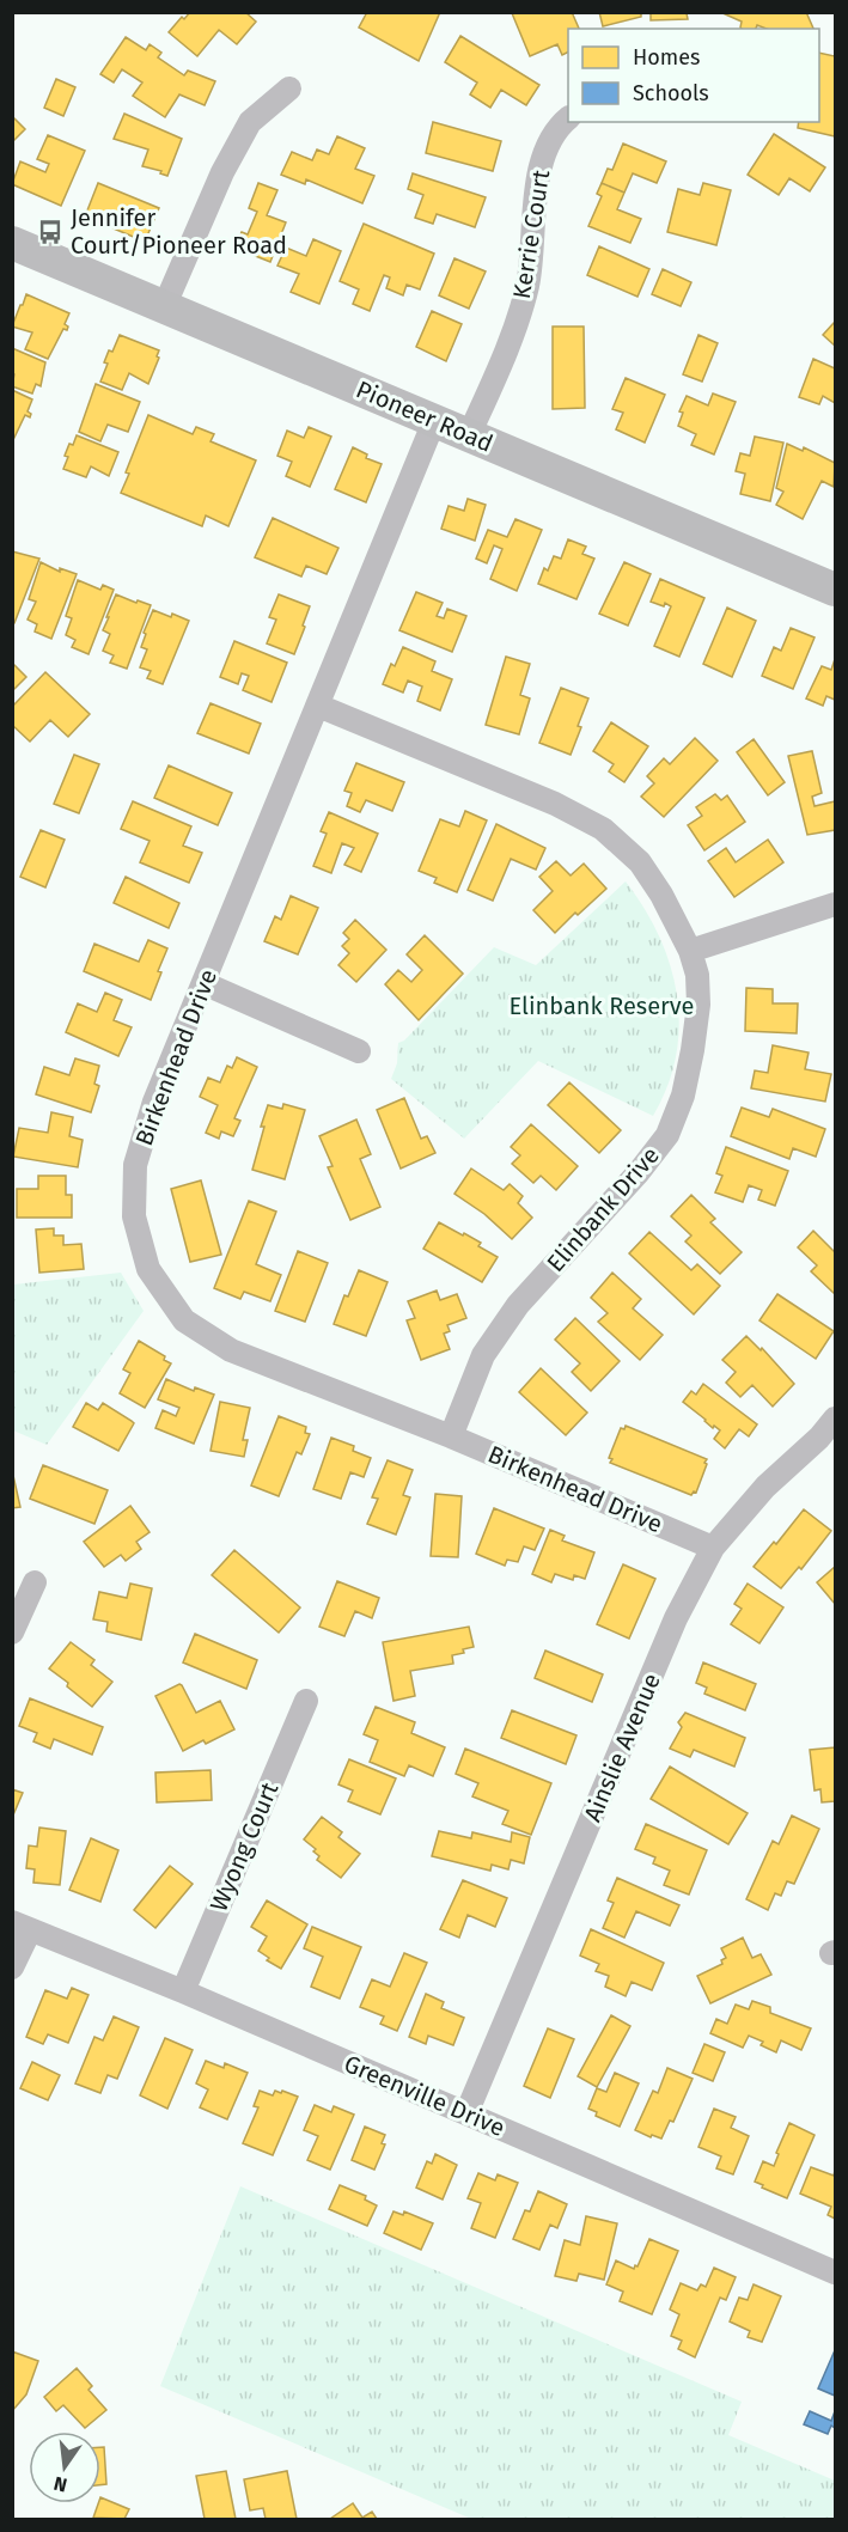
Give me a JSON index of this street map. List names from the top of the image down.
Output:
{
  "streets": {
    "main road": ["Pioneer Road"],
    "street": [
      "Kerrie Court",
      "Birkenhead Drive",
      "Elinbank Drive",
      "Ainslie Avenue",
      "Wyong Court",
      "Greenville Drive"
    ]
  },
  "crossings": [
    ["Kerrie Court", "Pioneer Road"],
    ["Pioneer Road", "Birkenhead Drive"],
    ["Birkenhead Drive", "Elinbank Drive"],
    ["Birkenhead Drive", "Ainslie Avenue"],
    ["Ainslie Avenue", "Greenville Drive"],
    ["Wyong Court", "Greenville Drive"]
  ],
  "parks": ["Elinbank Reserve"],
  "places": {
    "bus stop": ["Jennifer Court/Pioneer Road"]
  },
  "legend": ["Homes", "Schools"],
  "north": "bottom"
}
